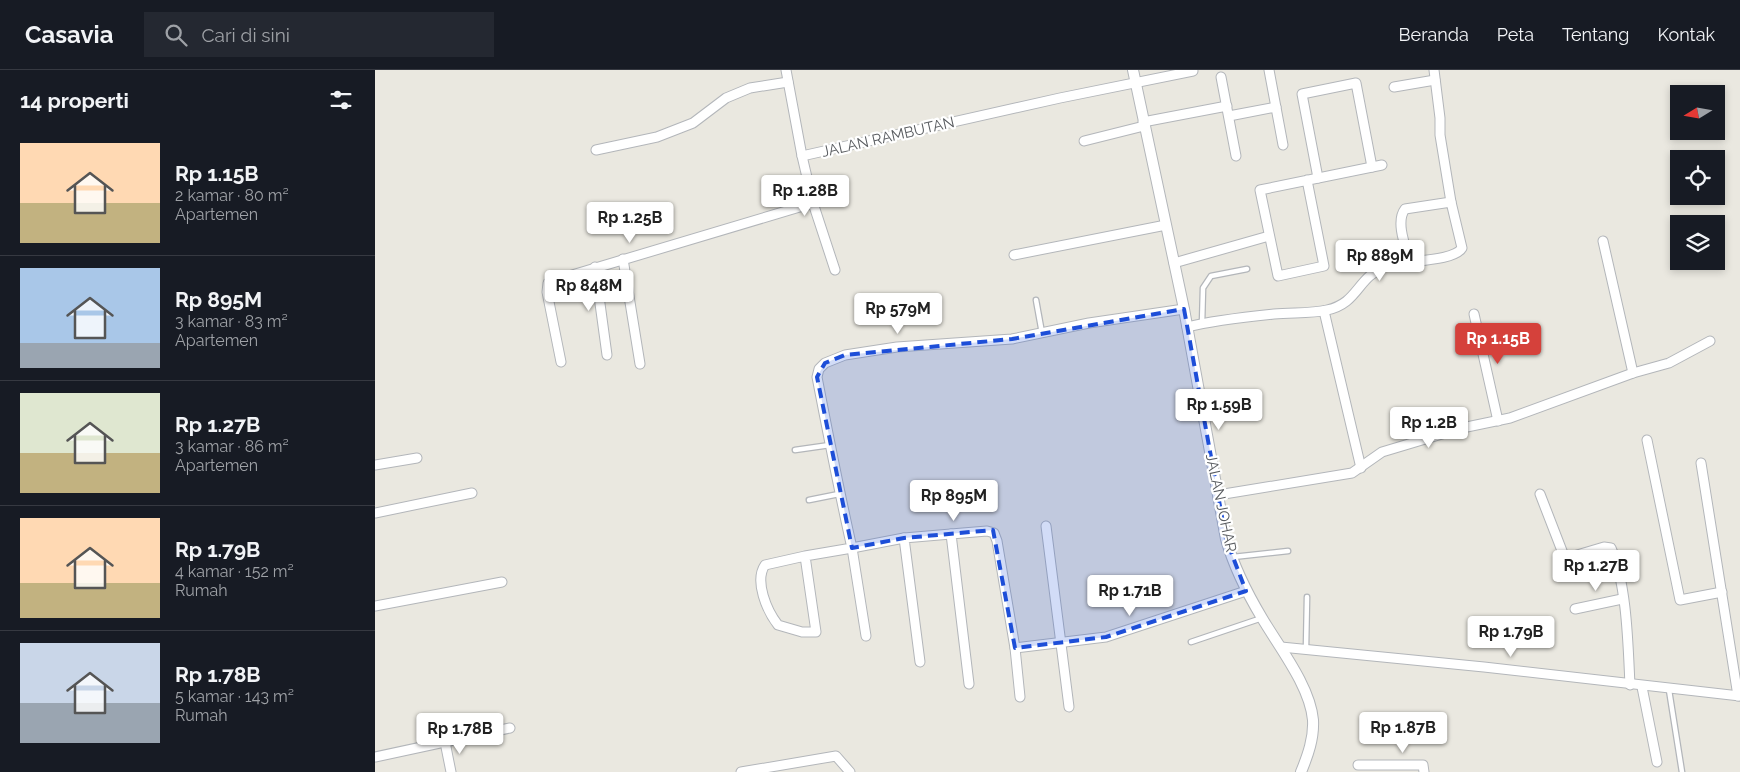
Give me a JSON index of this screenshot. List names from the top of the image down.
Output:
{
  "streets": {
    "street": ["JALAN RAMBUTAN", "JALAN JOHAR"]
  },
  "crossings": [
    ["JALAN RAMBUTAN", "JALAN JOHAR"]
  ],
  "north": "left",
  "page": {
    "header": "Casavia",
    "search": "Cari di sini",
    "nav": [
      "Beranda",
      "Peta",
      "Tentang",
      "Kontak"
    ],
    "heading": "14 properti",
    "list": [
      {
        "name": "Rp 1.15B",
        "note": "2 kamar · 80 m² · Apartemen"
      },
      {
        "name": "Rp 895M",
        "note": "3 kamar · 83 m² · Apartemen"
      },
      {
        "name": "Rp 1.27B",
        "note": "3 kamar · 86 m² · Apartemen"
      },
      {
        "name": "Rp 1.79B",
        "note": "4 kamar · 152 m² · Rumah"
      },
      {
        "name": "Rp 1.78B",
        "note": "5 kamar · 143 m² · Rumah"
      }
    ],
    "price": [
      "Rp 1.28B",
      "Rp 1.25B",
      "Rp 889M",
      "Rp 848M",
      "Rp 579M",
      "Rp 1.15B",
      "Rp 1.59B",
      "Rp 1.2B",
      "Rp 895M",
      "Rp 1.27B",
      "Rp 1.71B",
      "Rp 1.79B",
      "Rp 1.87B",
      "Rp 1.78B"
    ]
  }
}
